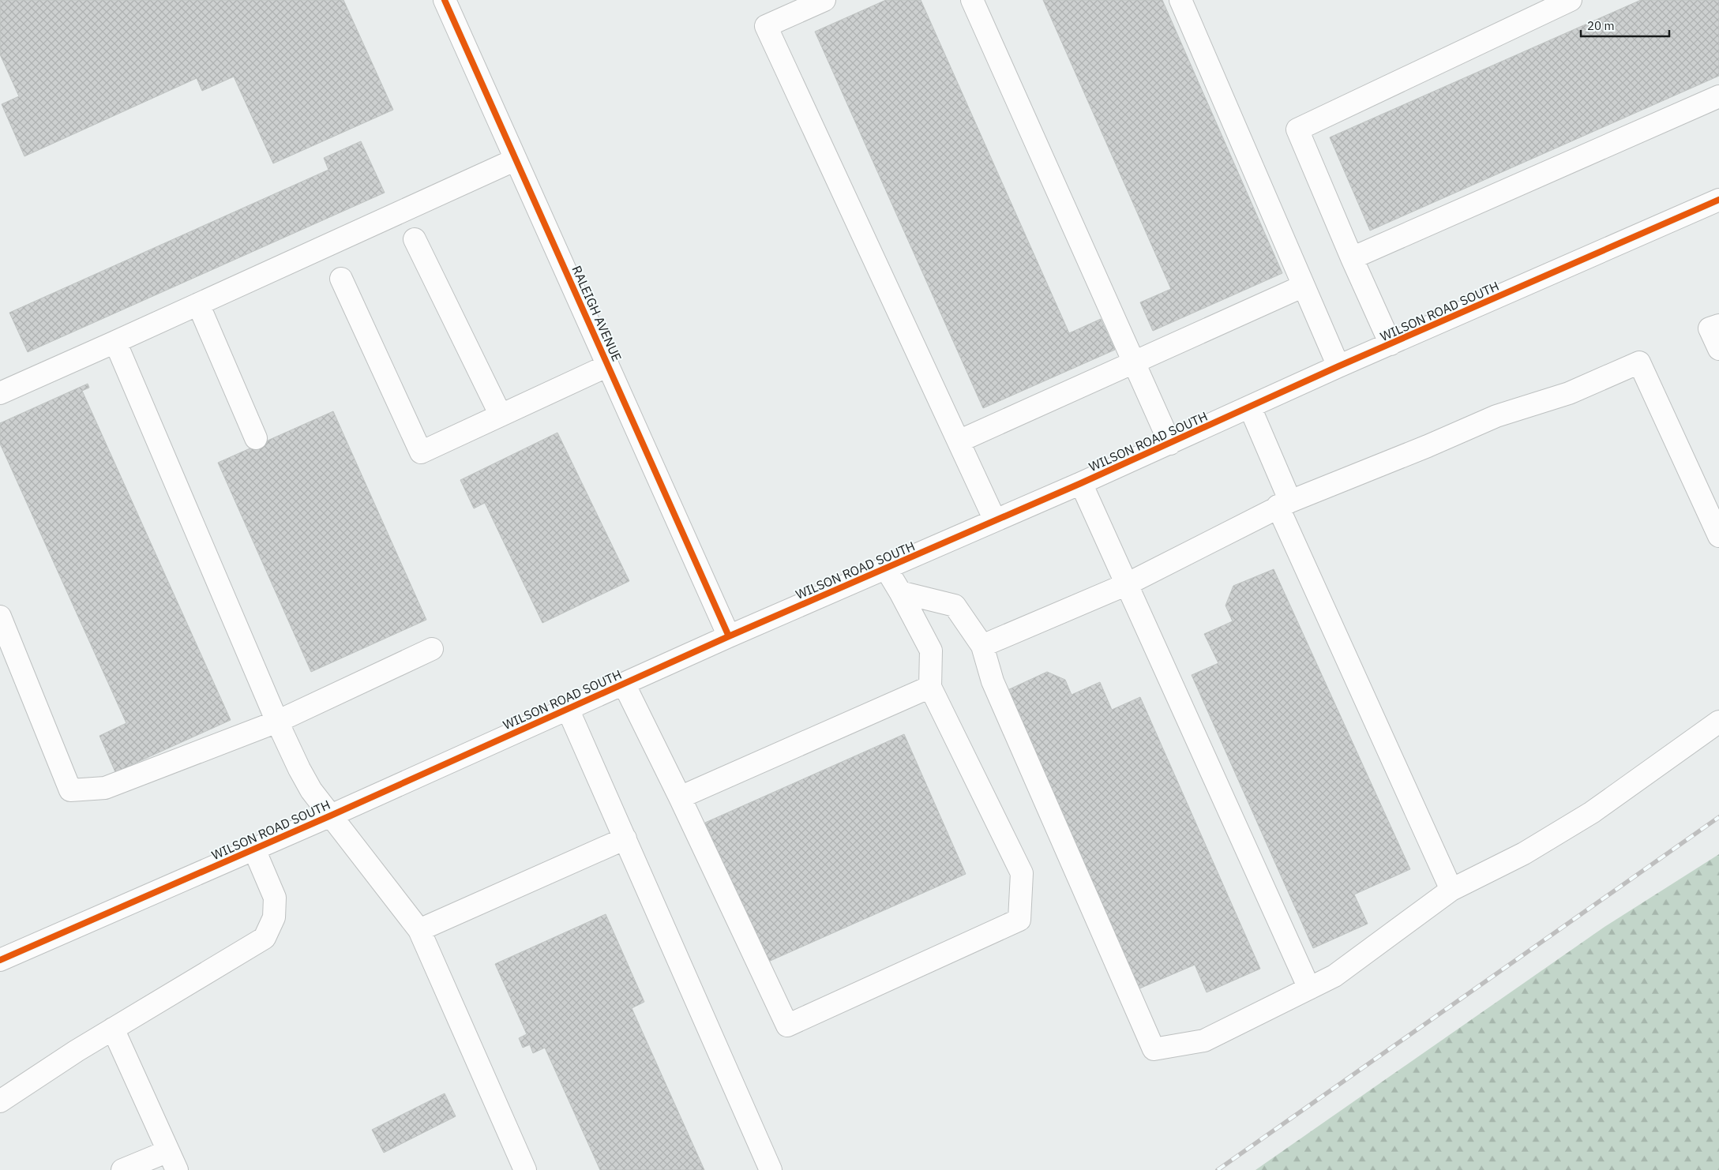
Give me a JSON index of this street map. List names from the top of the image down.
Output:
{
  "streets": {
    "street": ["WILSON ROAD SOUTH", "RALEIGH AVENUE"]
  },
  "crossings": [
    ["WILSON ROAD SOUTH", "RALEIGH AVENUE"]
  ],
  "scale_bar": "20 m"
}
